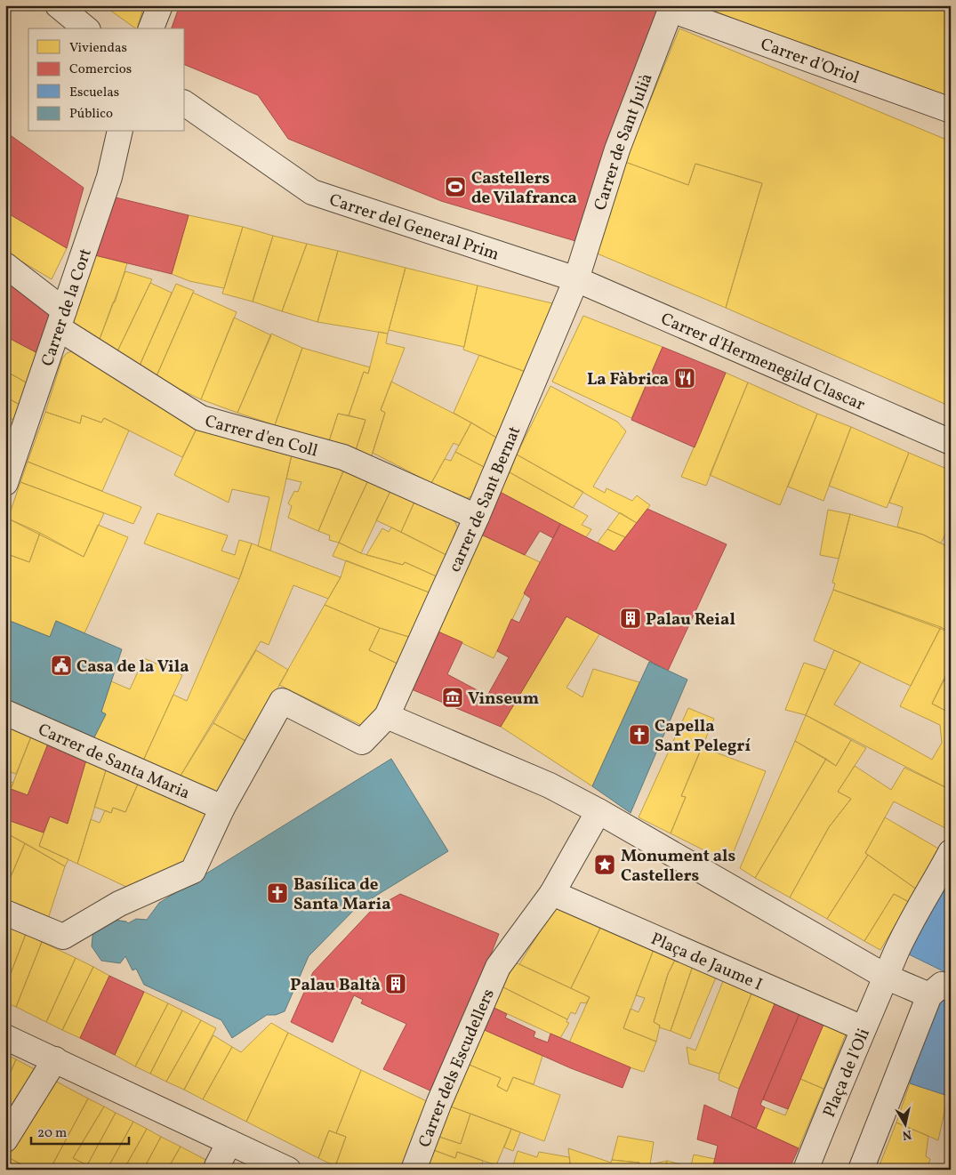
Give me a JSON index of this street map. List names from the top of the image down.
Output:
{
  "streets": {
    "street": [
      "Carrer d'Oriol",
      "Carrer de Sant Julià",
      "Carrer del General Prim",
      "Carrer de la Cort",
      "Carrer d'Hermenegild Clascar",
      "Carrer d'en Coll",
      "carrer de Sant Bernat",
      "Carrer de Santa Maria",
      "Plaça de Jaume I",
      "Carrer dels Escudellers",
      "Plaça de l'Oli"
    ]
  },
  "crossings": [
    ["Carrer d'Oriol", "Carrer de Sant Julià"],
    ["Carrer de Sant Julià", "Carrer del General Prim"],
    ["Carrer de Sant Julià", "Carrer d'Hermenegild Clascar"],
    ["Carrer de Sant Julià", "carrer de Sant Bernat"],
    ["Carrer del General Prim", "Carrer d'Hermenegild Clascar"],
    ["Carrer del General Prim", "carrer de Sant Bernat"],
    ["Carrer de la Cort", "Carrer d'en Coll"],
    ["Carrer d'Hermenegild Clascar", "carrer de Sant Bernat"],
    ["Carrer d'en Coll", "carrer de Sant Bernat"],
    ["carrer de Sant Bernat", "Carrer de Santa Maria"],
    ["Plaça de Jaume I", "Carrer dels Escudellers"],
    ["Plaça de Jaume I", "Plaça de l'Oli"]
  ],
  "places": {
    "sports": ["Castellers de Vilafranca"],
    "restaurant": ["La Fàbrica"],
    "building": ["Palau Reial", "Palau Baltà"],
    "public building": ["Casa de la Vila"],
    "museum": ["Vinseum"],
    "church": ["Capella Sant Pelegrí", "Basílica de Santa Maria"],
    "place": ["Monument als Castellers"]
  },
  "legend": [
    "Viviendas",
    "Comercios",
    "Escuelas",
    "Público"
  ],
  "scale_bar": "20 m",
  "north": "bottom"
}
